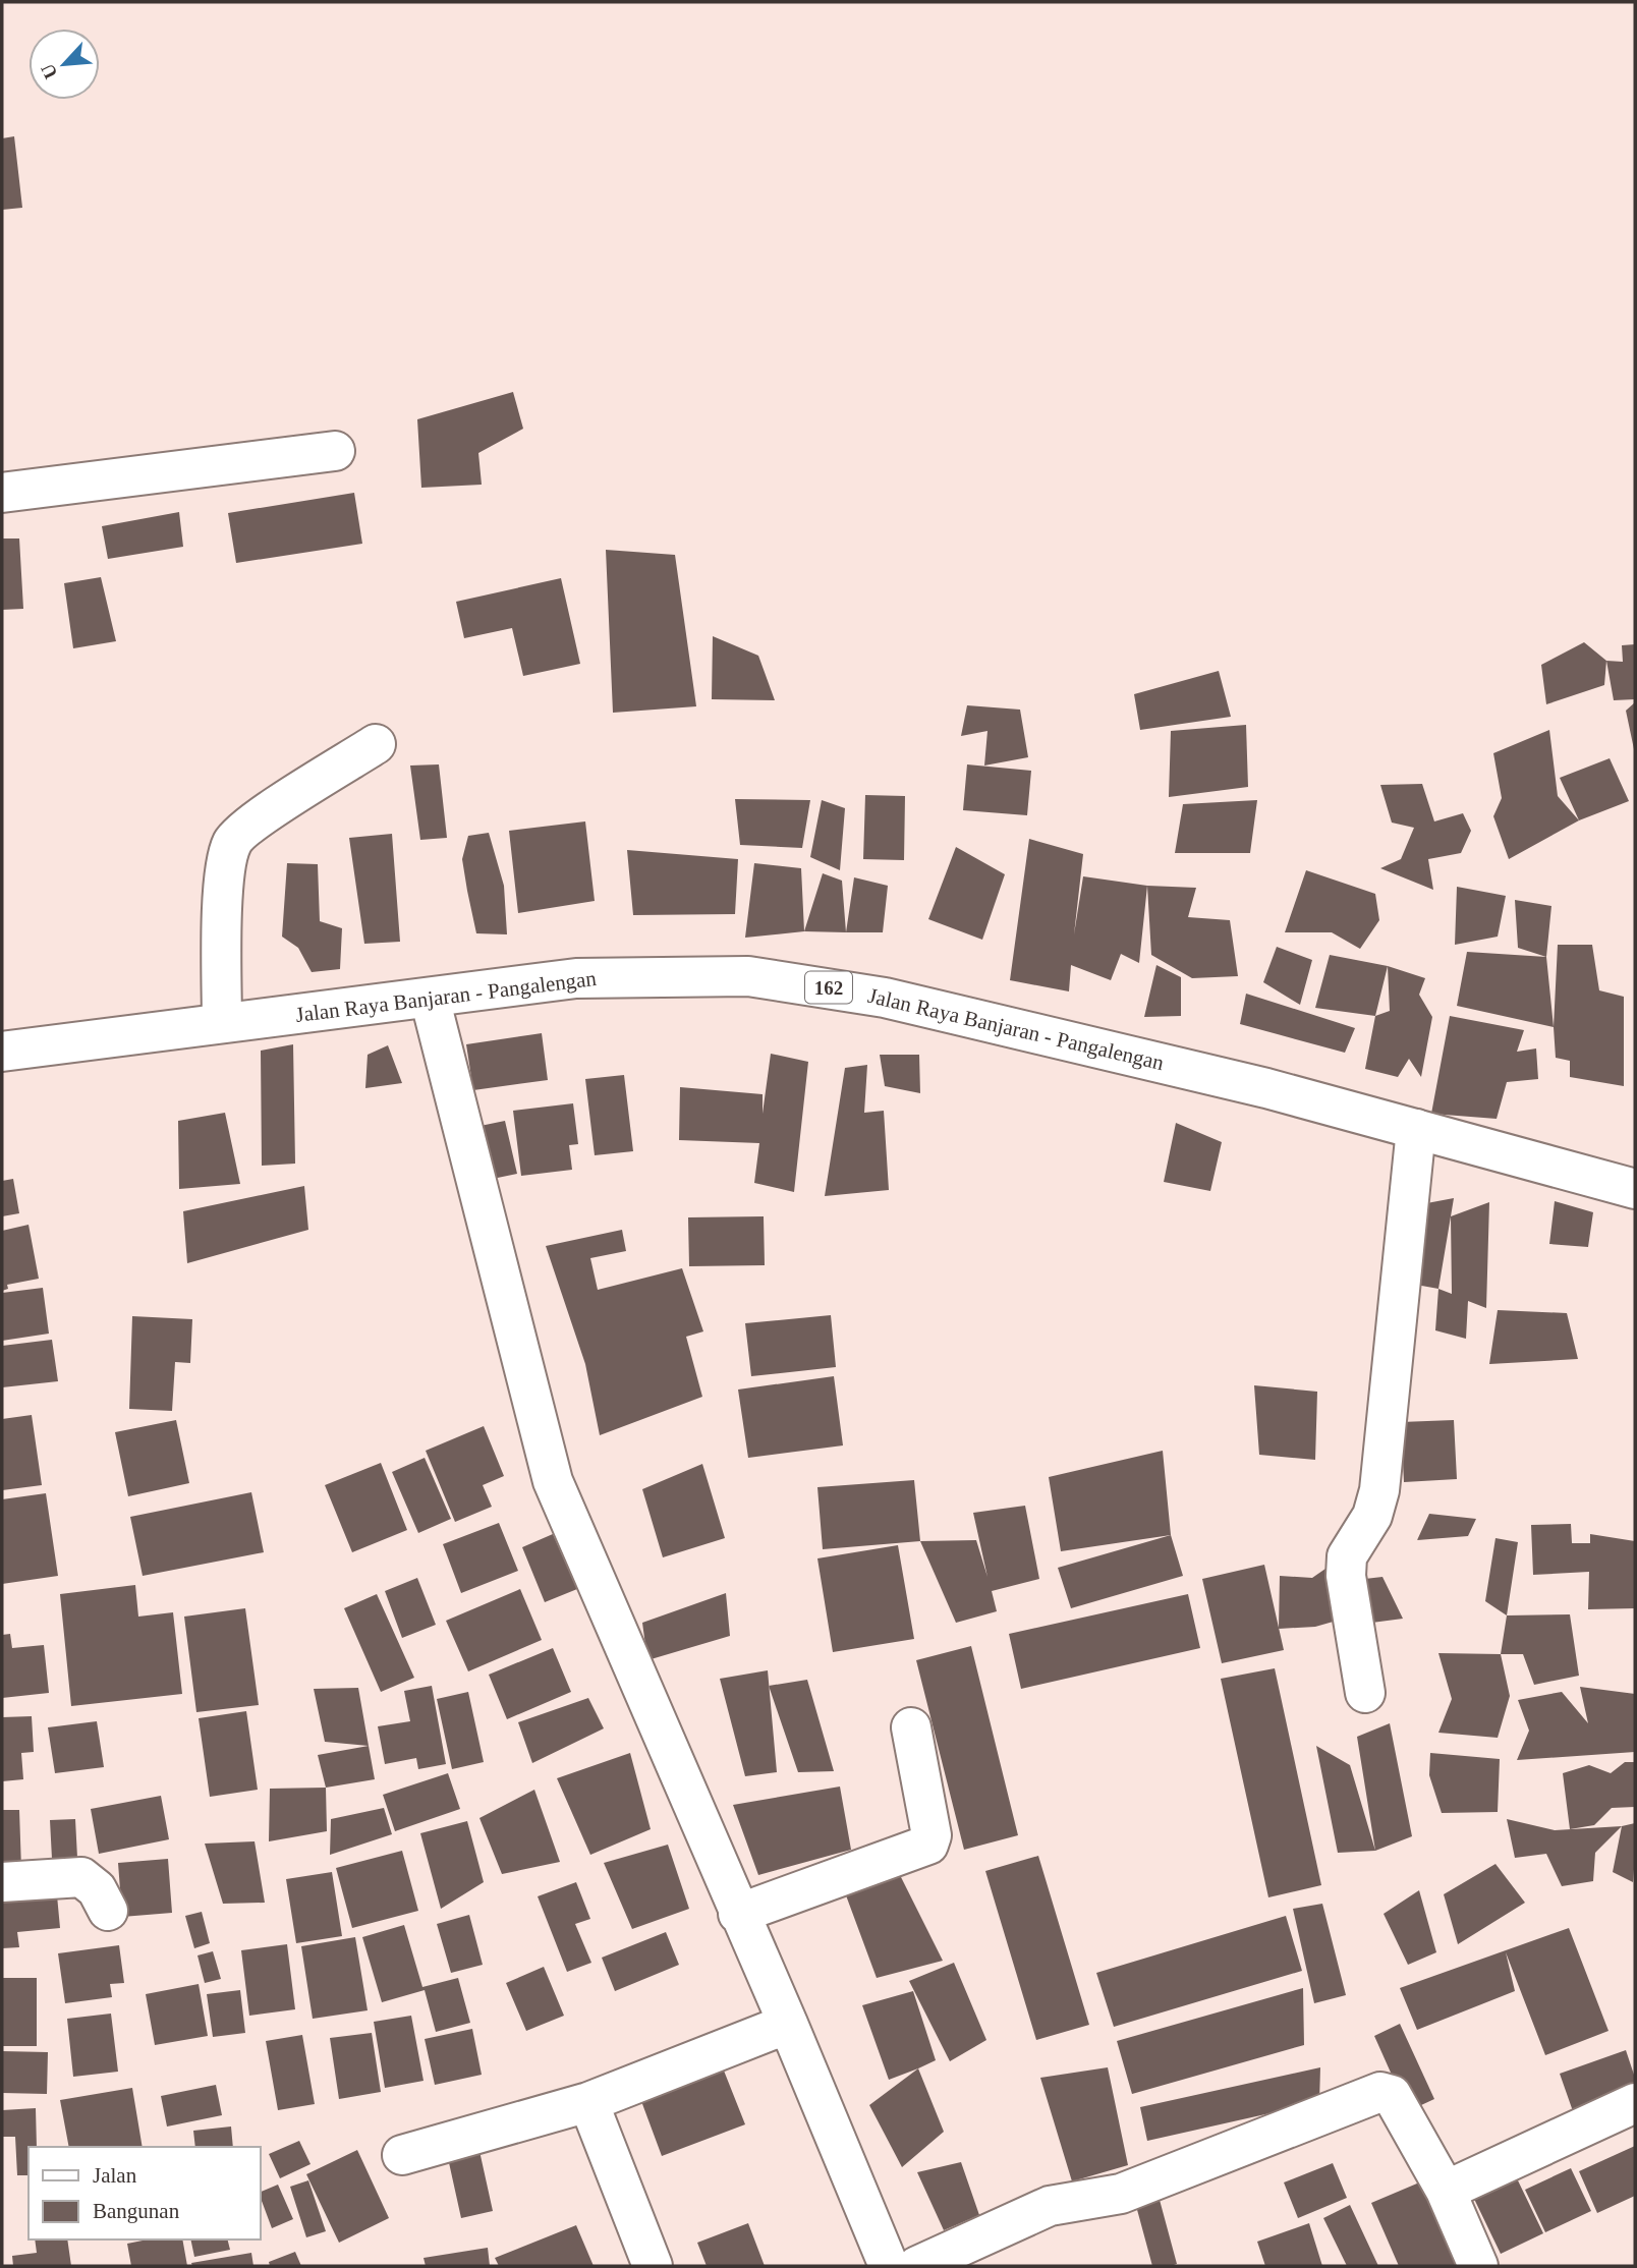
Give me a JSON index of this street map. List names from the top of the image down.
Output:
{
  "streets": {
    "street": ["162", "Jalan Raya Banjaran - Pangalengan"]
  },
  "legend": ["Jalan", "Bangunan"],
  "north": "bottom left"
}
